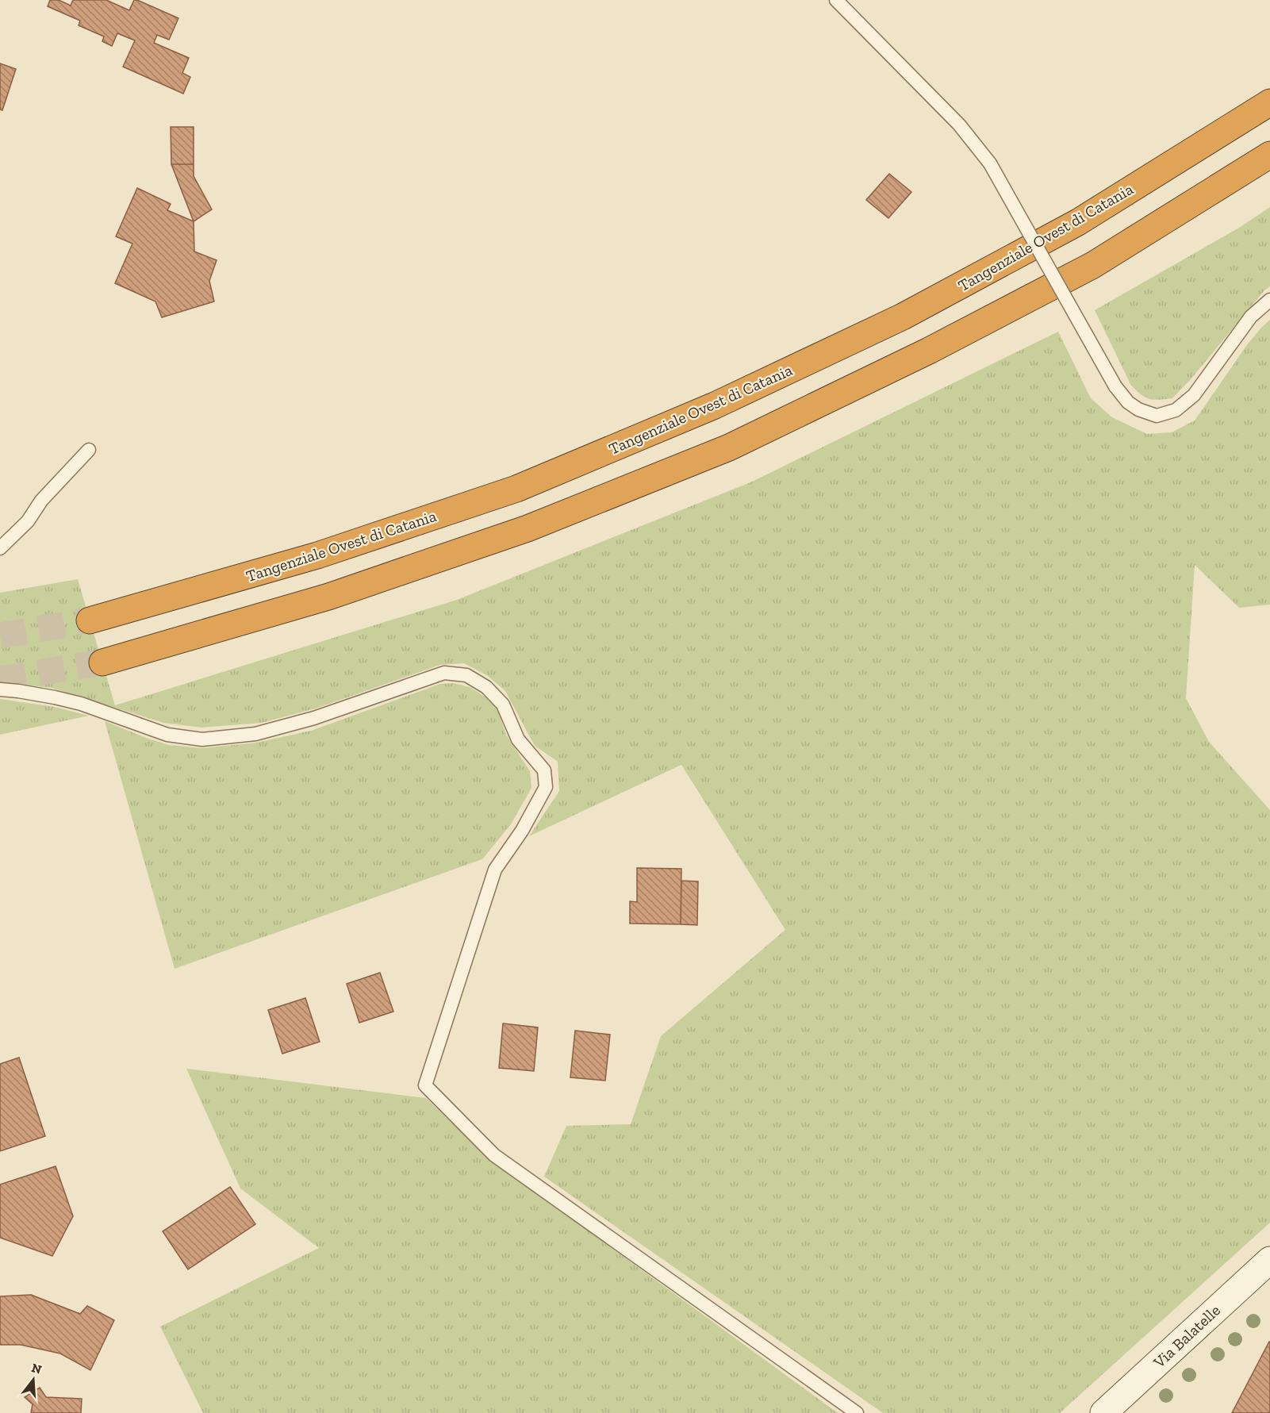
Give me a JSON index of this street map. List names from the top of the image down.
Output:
{
  "streets": {
    "highway": ["Tangenziale Ovest di Catania"],
    "main road": ["Via Balatelle"]
  },
  "north": "top"
}
